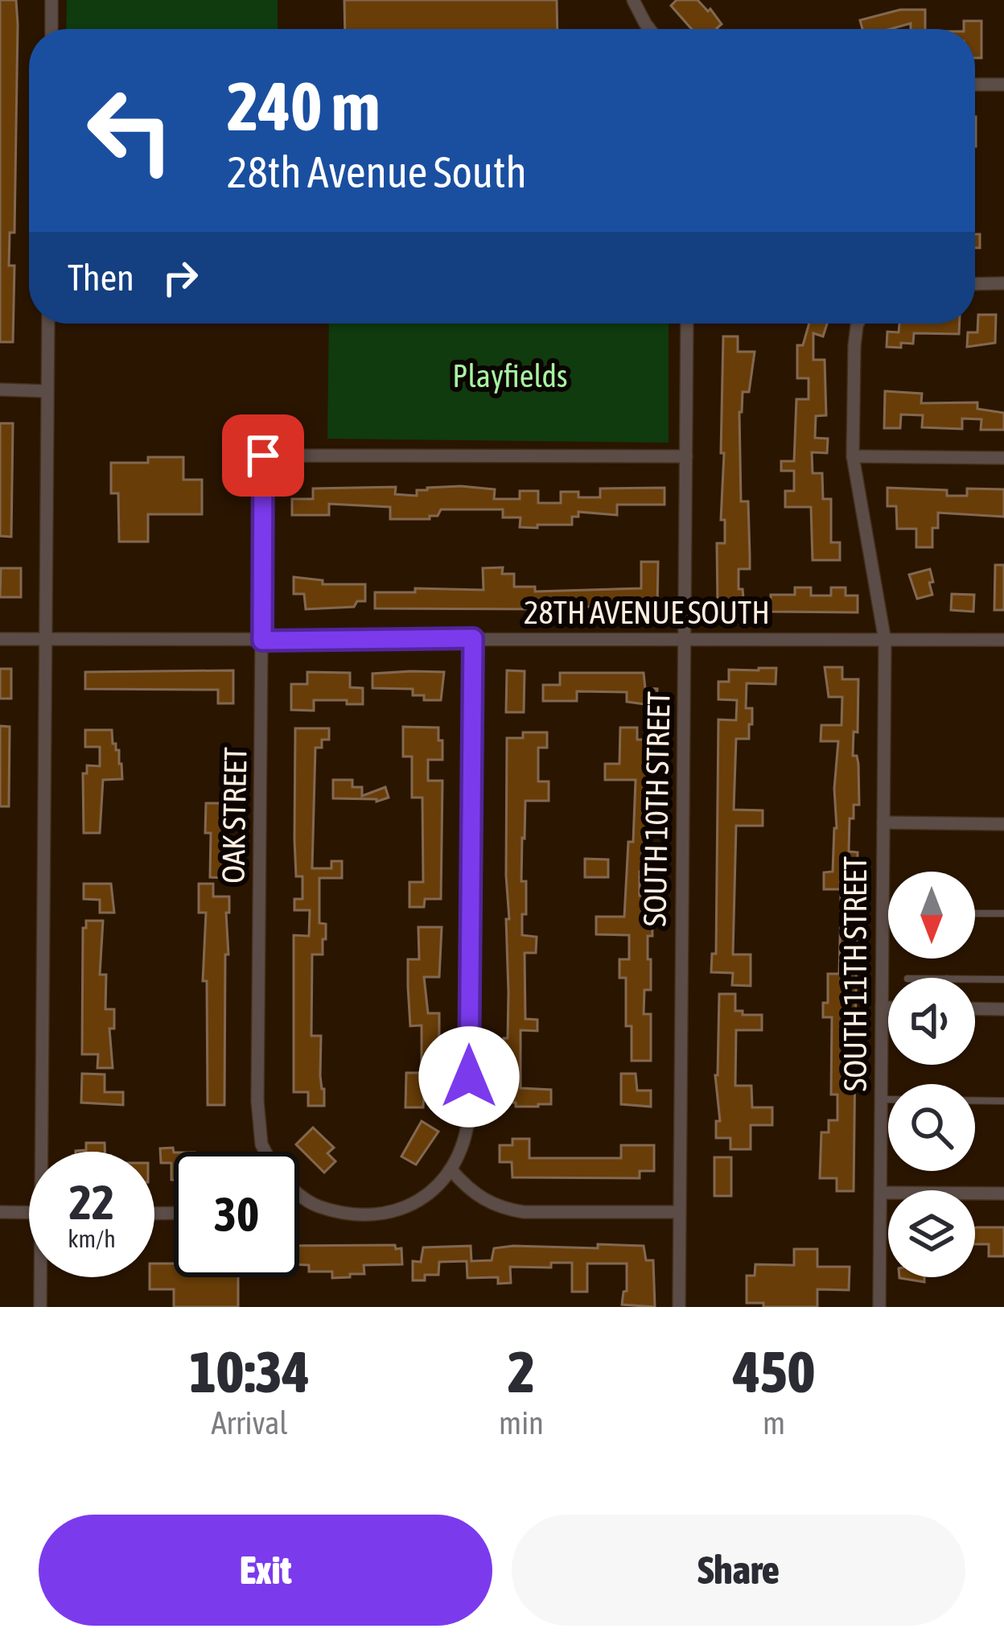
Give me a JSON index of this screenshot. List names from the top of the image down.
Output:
{
  "streets": {
    "street": [
      "28TH AVENUE SOUTH",
      "SOUTH 10TH STREET",
      "OAK STREET",
      "SOUTH 11TH STREET"
    ]
  },
  "crossings": [
    ["28TH AVENUE SOUTH", "SOUTH 10TH STREET"],
    ["28TH AVENUE SOUTH", "OAK STREET"],
    ["28TH AVENUE SOUTH", "SOUTH 11TH STREET"],
    ["SOUTH 10TH STREET", "OAK STREET"]
  ],
  "parks": ["Playfields"],
  "north": "bottom",
  "page": {
    "turn": ["240 m", "28th Avenue South"],
    "then": "Then",
    "speed": "22 km/h",
    "limit": "30",
    "eta": [
      "10:34",
      "Arrival",
      "2",
      "min",
      "450",
      "m"
    ],
    "buttons": ["Exit", "Share"]
  }
}
